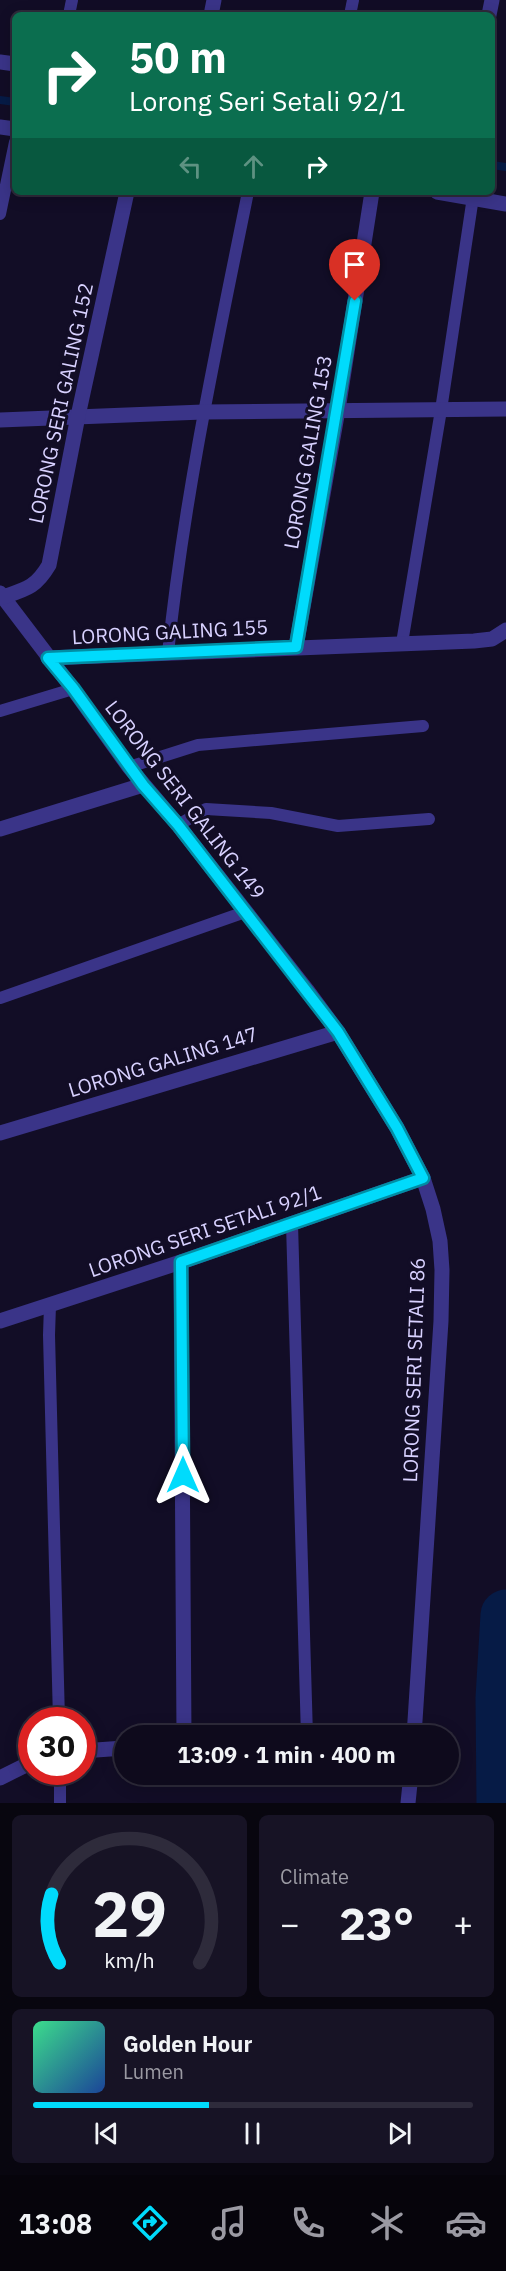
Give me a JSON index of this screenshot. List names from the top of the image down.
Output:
{
  "streets": {
    "street": [
      "LORONG SERI GALING 152",
      "LORONG GALING 153",
      "LORONG GALING 155",
      "LORONG SERI GALING 149",
      "LORONG GALING 147",
      "LORONG SERI SETALI 92/1",
      "LORONG SERI SETALI 86"
    ]
  },
  "crossings": [
    ["LORONG SERI GALING 152", "LORONG SERI GALING 149"],
    ["LORONG GALING 153", "LORONG GALING 155"],
    ["LORONG GALING 155", "LORONG SERI GALING 149"],
    ["LORONG SERI GALING 149", "LORONG GALING 147"],
    ["LORONG SERI GALING 149", "LORONG SERI SETALI 86"],
    ["LORONG GALING 147", "LORONG SERI SETALI 86"],
    ["LORONG SERI SETALI 92/1", "LORONG SERI SETALI 86"]
  ],
  "page": {
    "turn": ["50 m", "Lorong Seri Setali 92/1"],
    "limit": "30",
    "trip": "13:09 · 1 min · 400 m",
    "tile": "Climate",
    "heat": ["−", "23°", "+"],
    "song": ["Golden Hour", "Lumen"],
    "tabs": "13:08",
    "gauge": ["29", "km/h"]
  }
}
